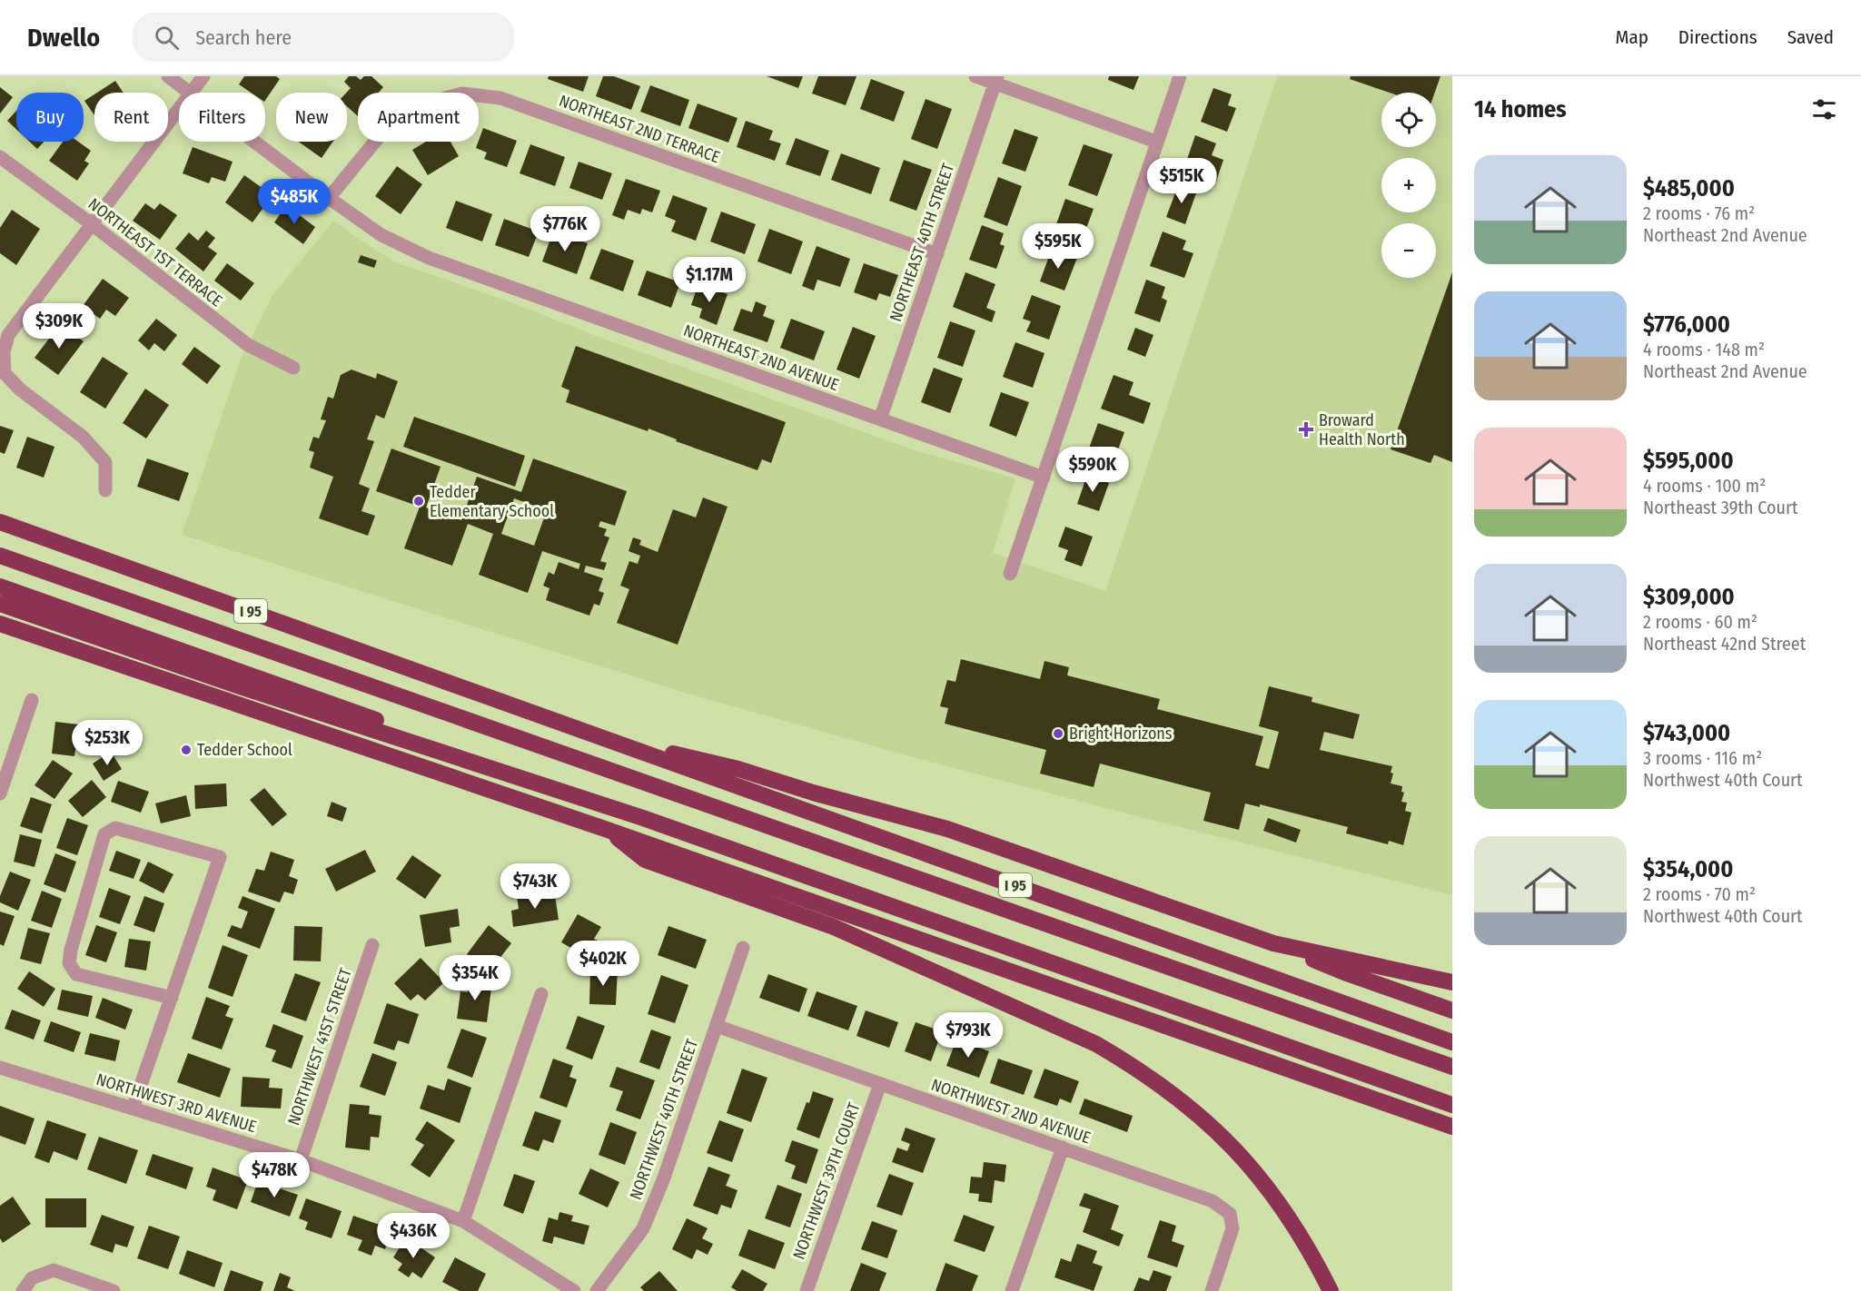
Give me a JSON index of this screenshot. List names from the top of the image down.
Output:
{
  "streets": {
    "highway": ["I 95"],
    "street": [
      "NORTHEAST 2ND TERRACE",
      "NORTHEAST 40TH STREET",
      "NORTHEAST 1ST TERRACE",
      "NORTHEAST 2ND AVENUE",
      "NORTHWEST 41ST STREET",
      "NORTHWEST 3RD AVENUE",
      "NORTHWEST 2ND AVENUE",
      "NORTHWEST 40TH STREET",
      "NORTHWEST 39TH COURT"
    ]
  },
  "crossings": [
    ["NORTHEAST 2ND TERRACE", "NORTHEAST 40TH STREET"],
    ["NORTHEAST 2ND TERRACE", "NORTHEAST 2ND AVENUE"],
    ["NORTHEAST 40TH STREET", "NORTHEAST 2ND AVENUE"],
    ["NORTHWEST 41ST STREET", "NORTHWEST 3RD AVENUE"],
    ["NORTHWEST 2ND AVENUE", "NORTHWEST 40TH STREET"],
    ["NORTHWEST 2ND AVENUE", "NORTHWEST 39TH COURT"]
  ],
  "places": {
    "health": ["Broward Health North"],
    "other": ["Tedder Elementary School", "Bright Horizons", "Tedder School"]
  },
  "page": {
    "header": "Dwello",
    "search": "Search here",
    "nav": ["Map", "Directions", "Saved"],
    "heading": "14 homes",
    "map_buttons": ["+", "−"],
    "chip": [
      "Buy",
      "Rent",
      "Filters",
      "New",
      "Apartment"
    ],
    "list": [
      {
        "name": "$485,000",
        "note": "2 rooms · 76 m² · Northeast 2nd Avenue"
      },
      {
        "name": "$776,000",
        "note": "4 rooms · 148 m² · Northeast 2nd Avenue"
      },
      {
        "name": "$595,000",
        "note": "4 rooms · 100 m² · Northeast 39th Court"
      },
      {
        "name": "$309,000",
        "note": "2 rooms · 60 m² · Northeast 42nd Street"
      },
      {
        "name": "$743,000",
        "note": "3 rooms · 116 m² · Northwest 40th Court"
      },
      {
        "name": "$354,000",
        "note": "2 rooms · 70 m² · Northwest 40th Court"
      }
    ],
    "price": [
      "$515K",
      "$485K",
      "$776K",
      "$595K",
      "$1.17M",
      "$309K",
      "$590K",
      "$253K",
      "$743K",
      "$402K",
      "$354K",
      "$793K",
      "$478K",
      "$436K"
    ]
  }
}
